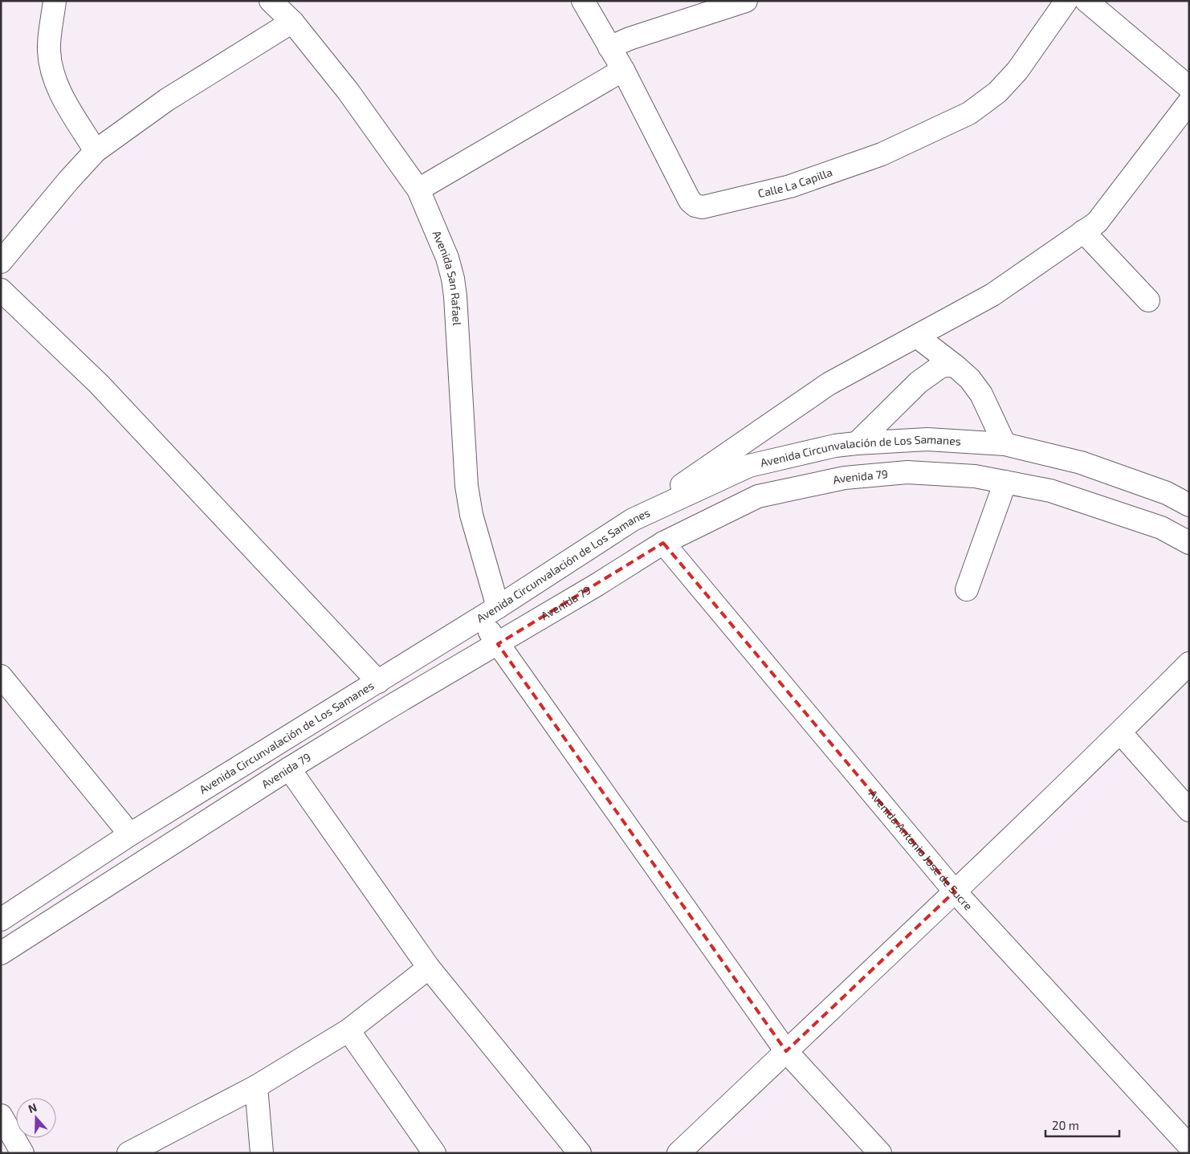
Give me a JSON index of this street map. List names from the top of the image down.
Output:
{
  "streets": {
    "street": [
      "Calle La Capilla",
      "Avenida San Rafael",
      "Avenida Circunvalación de Los Samanes",
      "Avenida 79",
      "Avenida Antonio José de Sucre"
    ]
  },
  "crossings": [
    ["Avenida San Rafael", "Avenida Circunvalación de Los Samanes"],
    ["Avenida 79", "Avenida Antonio José de Sucre"]
  ],
  "scale_bar": "20 m",
  "north": "top"
}
